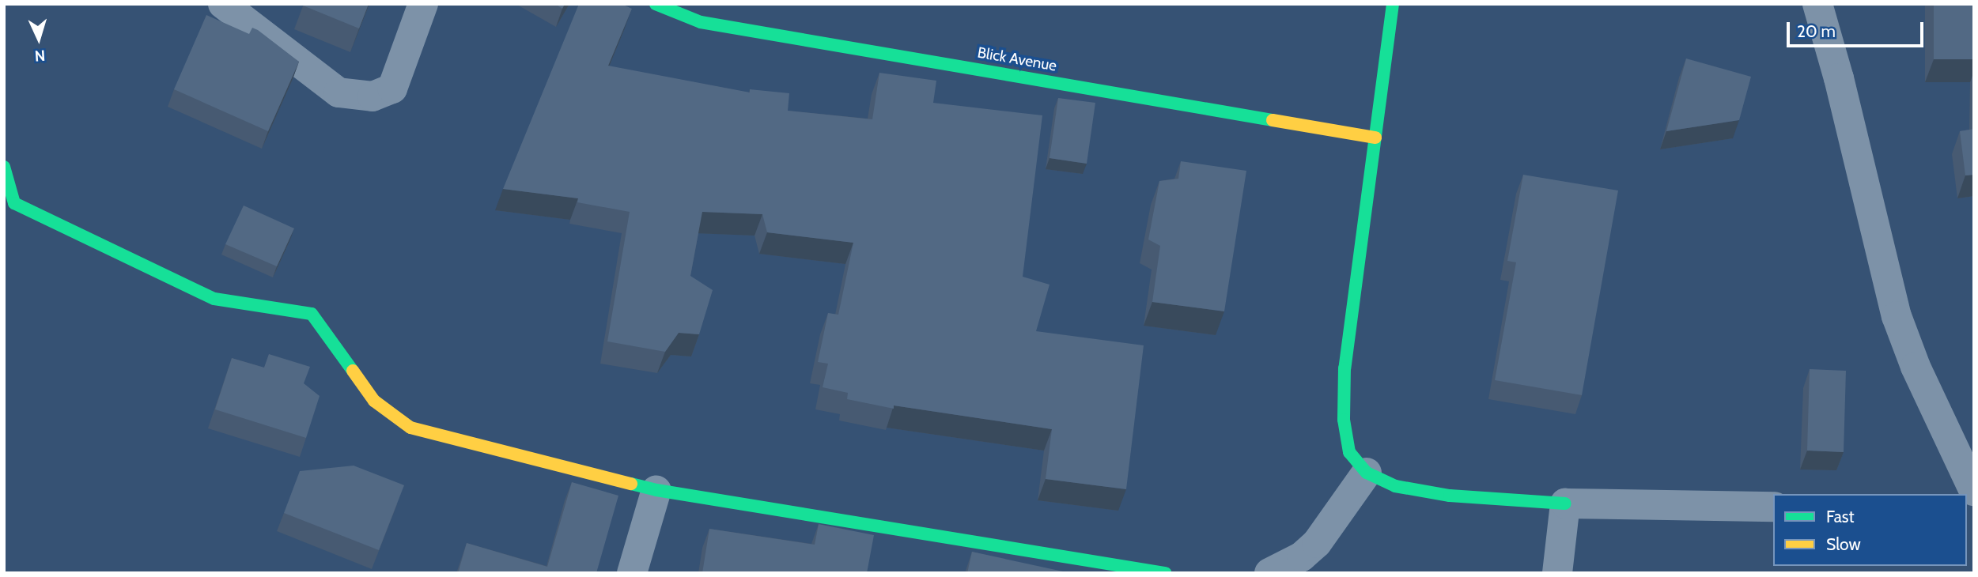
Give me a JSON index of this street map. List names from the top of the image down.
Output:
{
  "streets": {
    "street": ["Blick Avenue"]
  },
  "legend": ["Fast", "Slow"],
  "scale_bar": "20 m",
  "north": "bottom"
}
